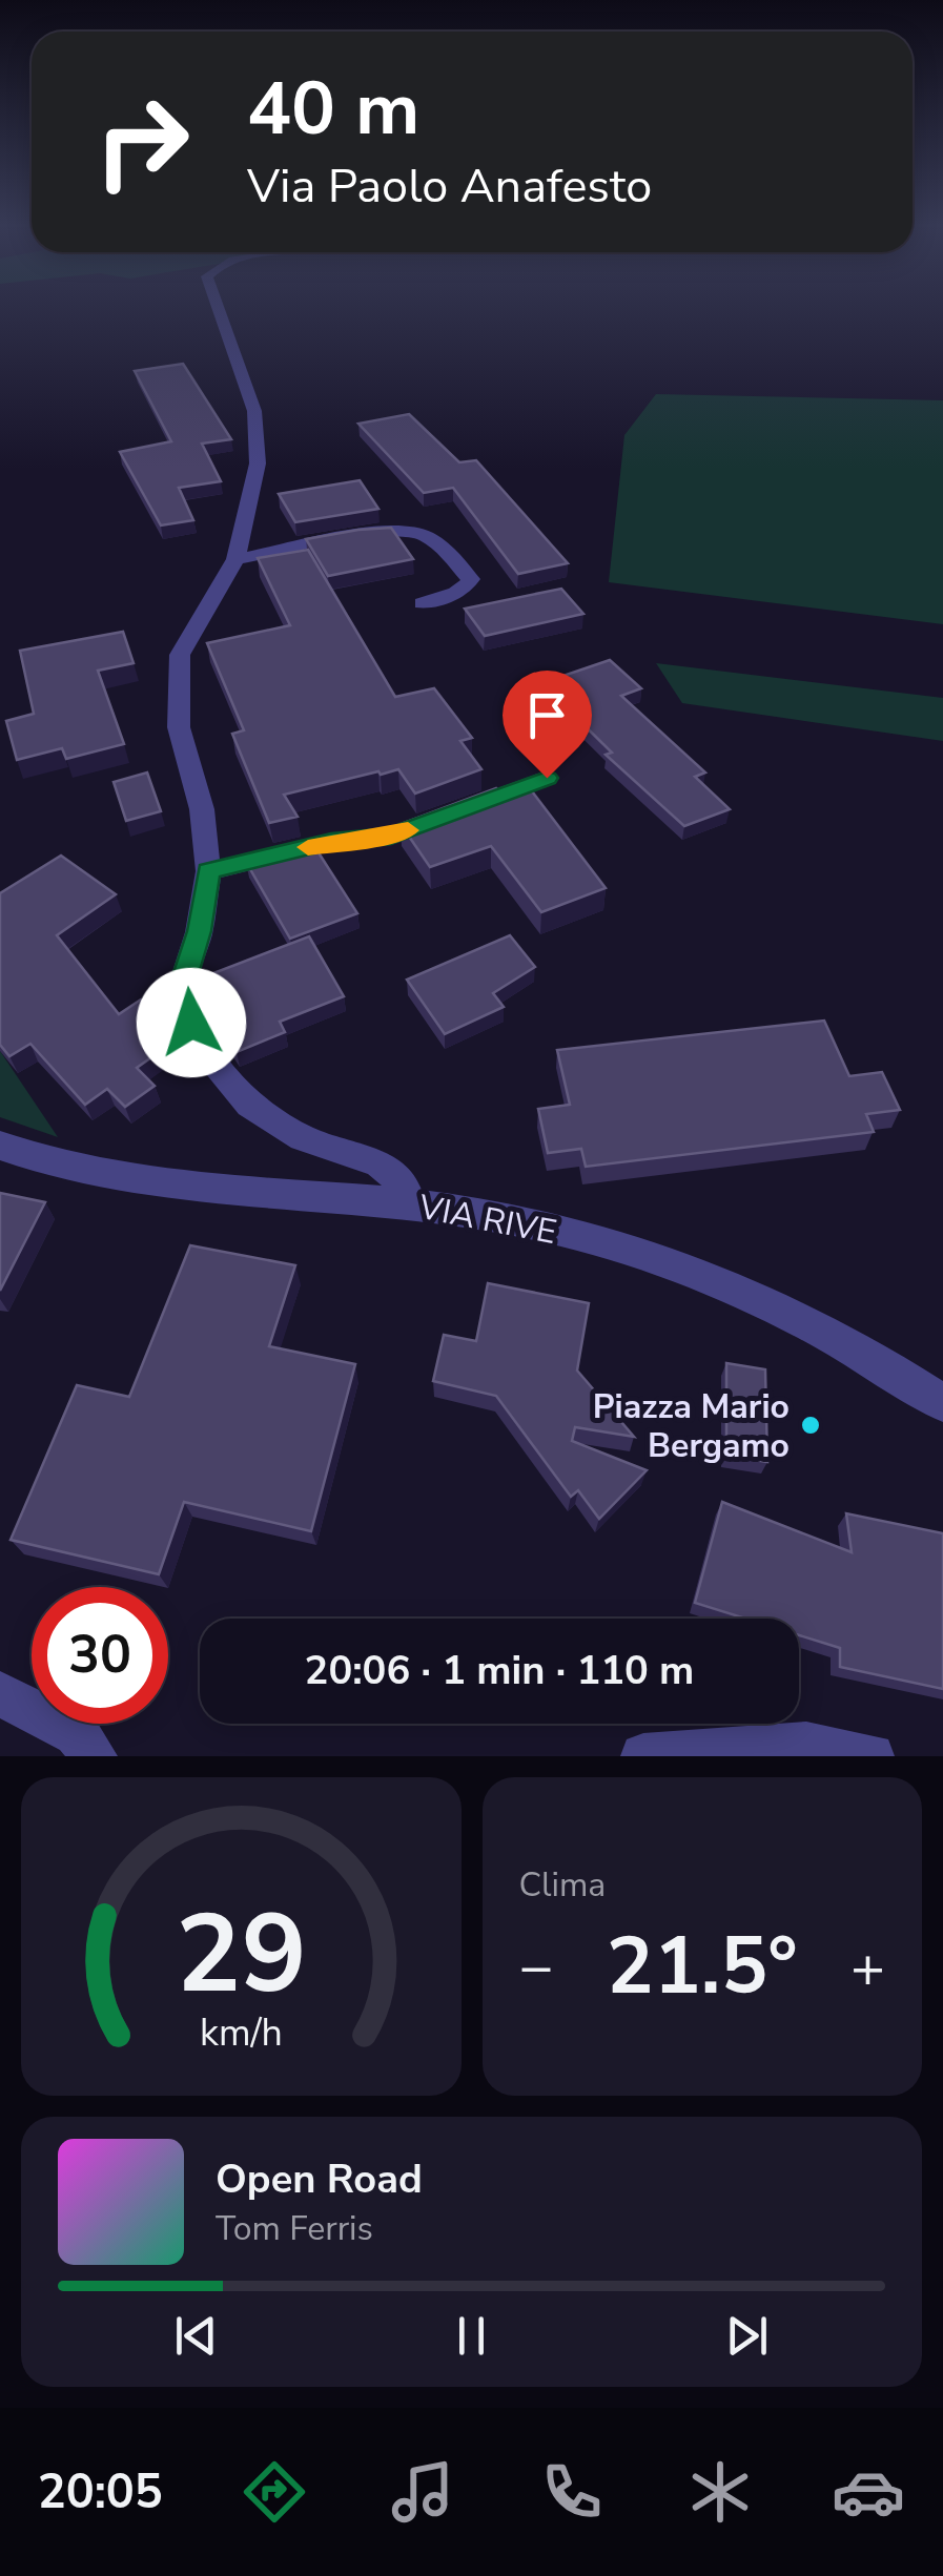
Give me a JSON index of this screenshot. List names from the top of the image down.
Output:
{
  "streets": {
    "street": ["VIA RIVE"]
  },
  "places": ["Piazza Mario Bergamo"],
  "page": {
    "turn": ["40 m", "Via Paolo Anafesto"],
    "limit": "30",
    "trip": "20:06 · 1 min · 110 m",
    "tile": "Clima",
    "heat": ["−", "21.5°", "+"],
    "song": ["Open Road", "Tom Ferris"],
    "tabs": "20:05",
    "gauge": ["29", "km/h"]
  }
}
